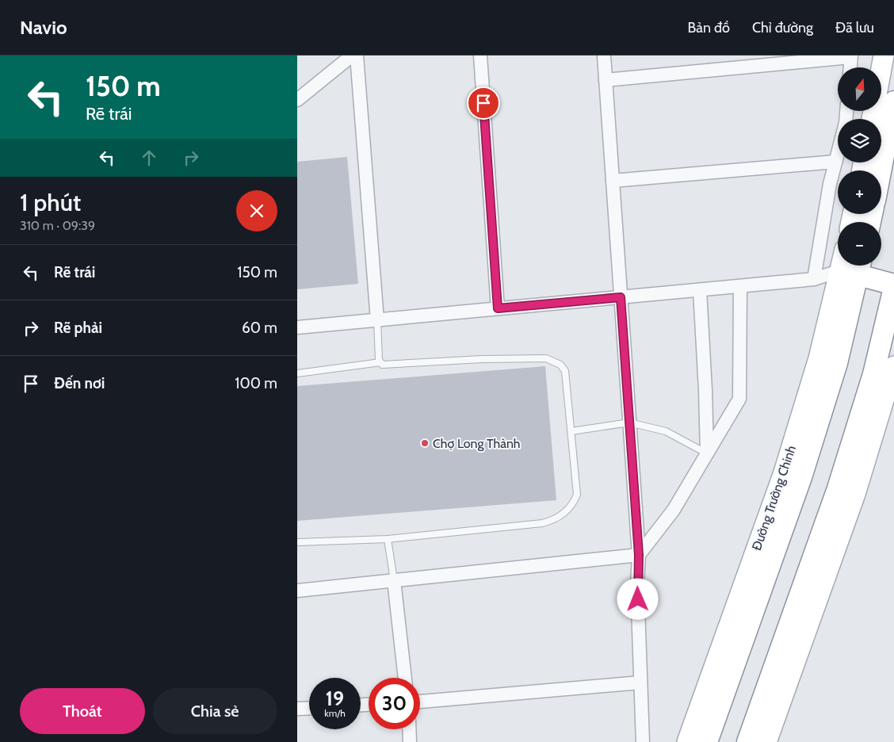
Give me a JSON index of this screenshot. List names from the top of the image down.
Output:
{
  "streets": {
    "highway": ["Đường Trường Chinh"]
  },
  "places": ["Chợ Long Thành"],
  "north": "top",
  "page": {
    "header": "Navio",
    "nav": ["Bản đồ", "Chỉ đường", "Đã lưu"],
    "turn": ["150 m", "Rẽ trái"],
    "map_buttons": ["+", "−"],
    "heading": ["1 phút", "310 m · 09:39"],
    "list": [
      {
        "name": "Rẽ trái",
        "value": "150 m"
      },
      {
        "name": "Rẽ phải",
        "value": "60 m"
      },
      {
        "name": "Đến nơi",
        "value": "100 m"
      }
    ],
    "speed": "19 km/h",
    "limit": "30",
    "buttons": ["Thoát", "Chia sẻ"]
  }
}
